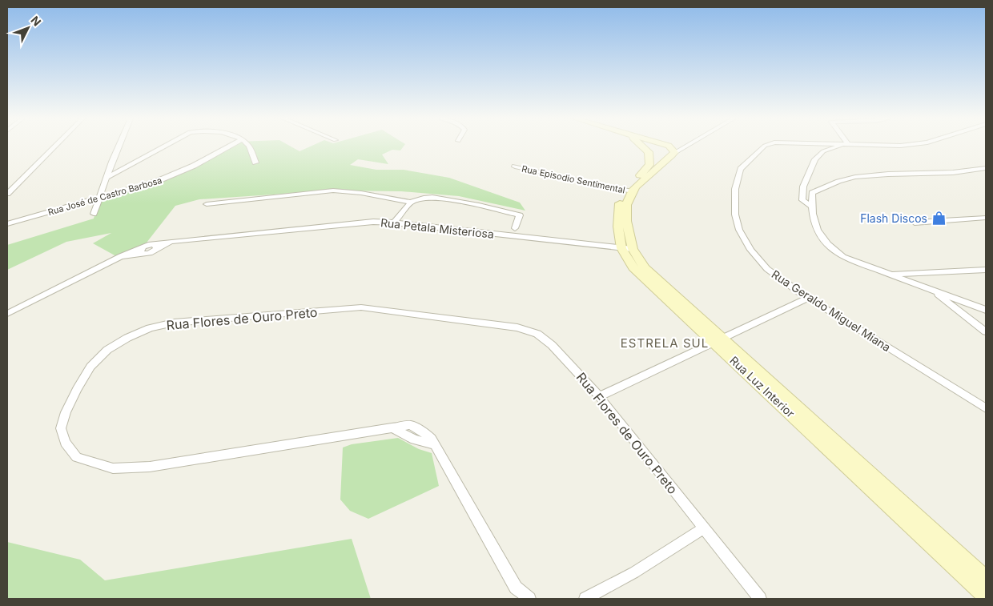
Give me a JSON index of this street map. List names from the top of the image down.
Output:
{
  "streets": {
    "street": [
      "Rua Episodio Sentimental",
      "Rua José de Castro Barbosa",
      "Rua Petala Misteriosa",
      "Rua Geraldo Miguel Miana",
      "Rua Flores de Ouro Preto",
      "Rua Luz Interior"
    ]
  },
  "crossings": [
    ["Rua Episodio Sentimental", "Rua Luz Interior"],
    ["Rua Petala Misteriosa", "Rua Luz Interior"]
  ],
  "districts": ["ESTRELA SUL"],
  "places": {
    "shop": ["Flash Discos"]
  },
  "north": "top right"
}
